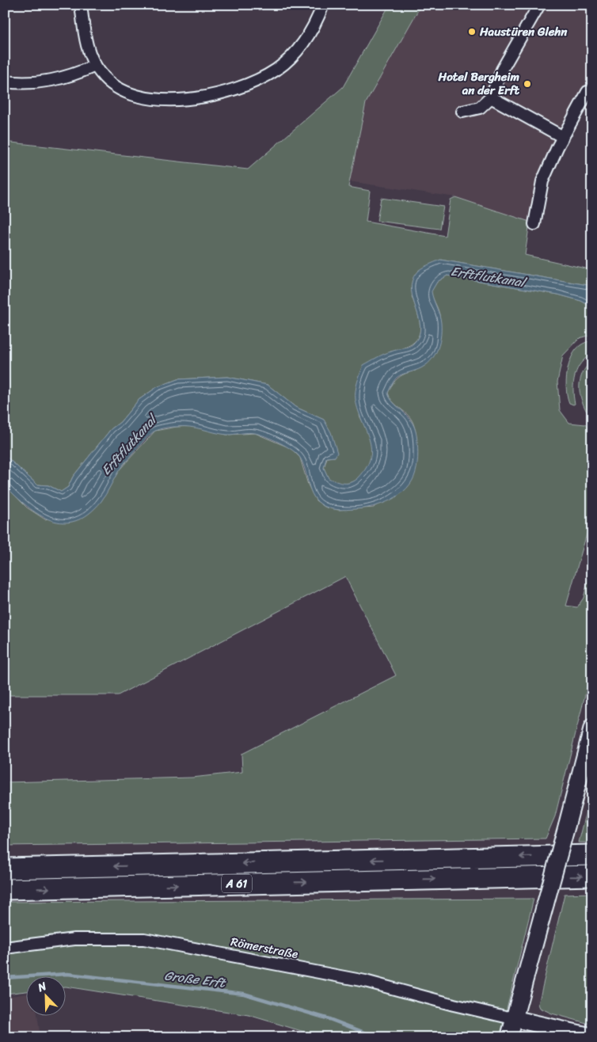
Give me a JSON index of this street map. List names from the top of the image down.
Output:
{
  "streets": {
    "highway": ["A 61"],
    "street": ["Römerstraße"]
  },
  "water": ["Erftflutkanal", "Große Erft"],
  "places": ["Haustüren Glehn", "Hotel Bergheim an der Erft"],
  "north": "top left"
}
